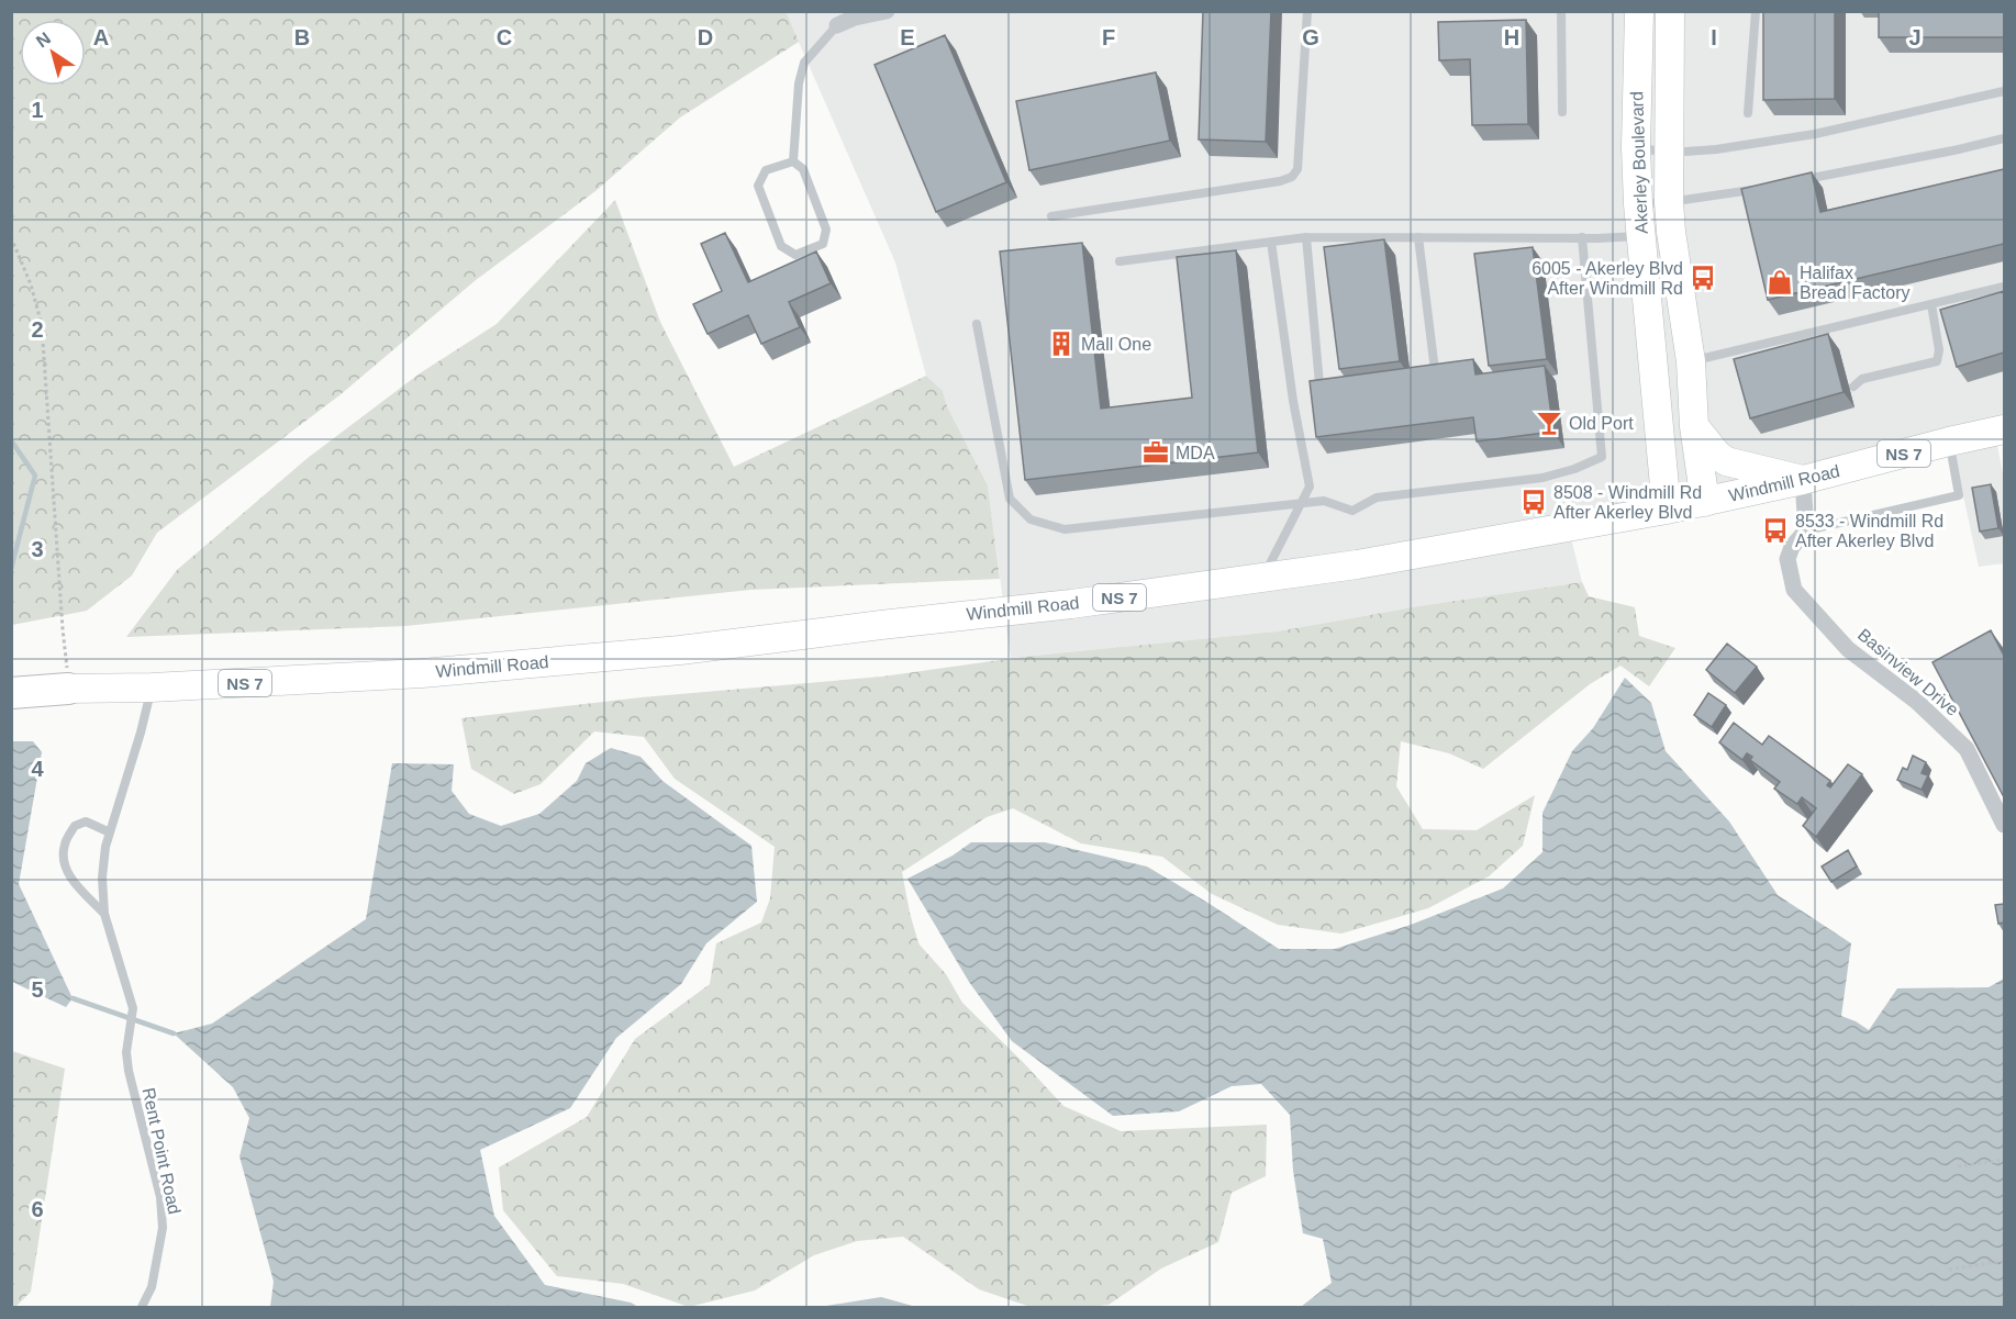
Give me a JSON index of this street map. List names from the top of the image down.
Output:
{
  "streets": {
    "highway": ["NS 7", "Windmill Road"],
    "main road": ["Akerley Boulevard"],
    "street": ["Basinview Drive"],
    "lane": ["Rent Point Road"]
  },
  "crossings": [
    ["Akerley Boulevard", "Windmill Road"]
  ],
  "places": {
    "bus stop": ["6005 - Akerley Blvd After Windmill Rd", "8508 - Windmill Rd After Akerley Blvd", "8533 - Windmill Rd After Akerley Blvd"],
    "shop": ["Halifax Bread Factory"],
    "building": ["Mall One"],
    "bar": ["Old Port"],
    "office": ["MDA"]
  },
  "north": "top left",
  "grid": {
    "columns": [
      "A",
      "B",
      "C",
      "D",
      "E",
      "F",
      "G",
      "H",
      "I",
      "J"
    ],
    "rows": [
      "1",
      "2",
      "3",
      "4",
      "5",
      "6"
    ]
  }
}
